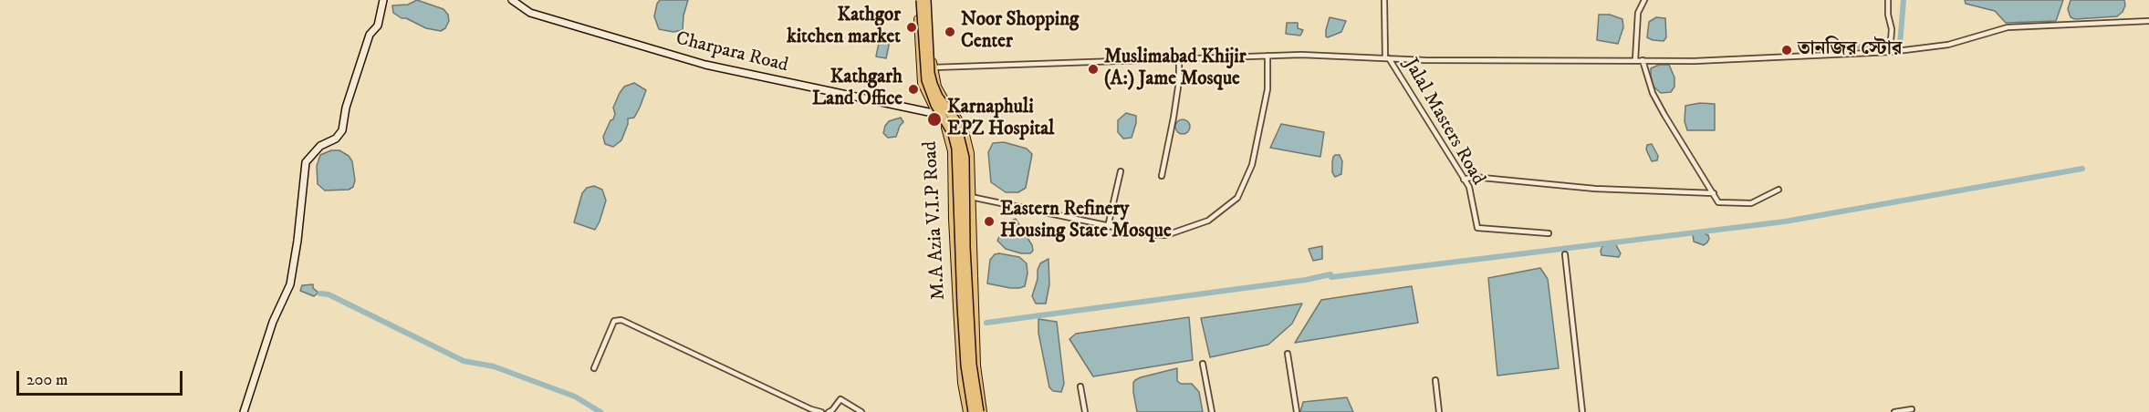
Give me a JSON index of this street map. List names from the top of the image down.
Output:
{
  "streets": {
    "main road": ["M.A Azia V.I.P Road"],
    "street": ["Charpara Road", "Jalal Masters Road"]
  },
  "crossings": [
    ["Charpara Road", "M.A Azia V.I.P Road"]
  ],
  "places": [
    "Kathgor kitchen market",
    "Noor Shopping Center",
    "তানজির স্টোর",
    "Muslimabad Khijir (A:) Jame Mosque",
    "Kathgarh Land Office",
    "Karnaphuli EPZ Hospital",
    "Eastern Refinery Housing State Mosque"
  ],
  "scale_bar": "200 m"
}
